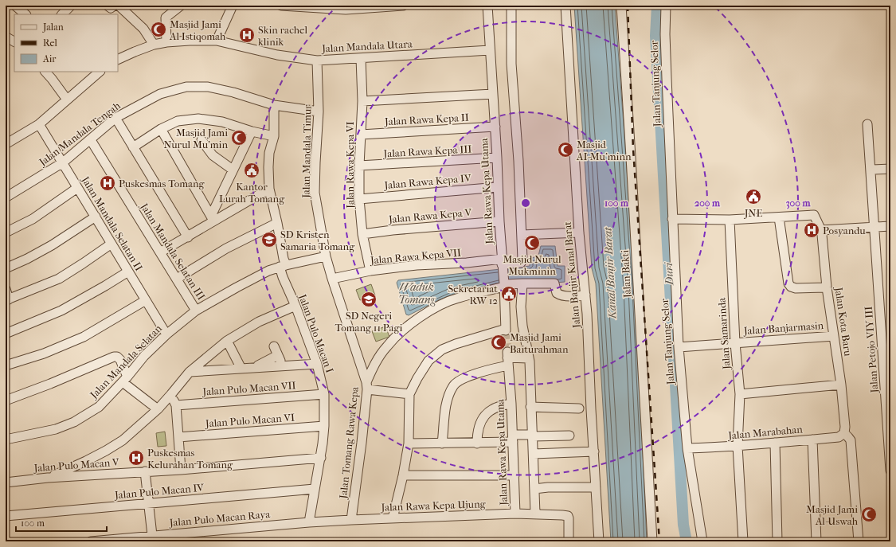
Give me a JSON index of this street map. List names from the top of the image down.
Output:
{
  "streets": {
    "street": [
      "Jalan Mandala Utara",
      "Jalan Tanjung Selor",
      "Jalan Rawa Kepa II",
      "Jalan Mandala Tengah",
      "Jalan Mandala Timur",
      "Jalan Rawa Kepa III",
      "Jalan Rawa Kepa VI",
      "Jalan Rawa Kepa IV",
      "Jalan Rawa Kepa Utama",
      "Jalan Rawa Kepa V",
      "Jalan Mandala Selatan II",
      "Jalan Mandala Selatan III",
      "Jalan Rawa Kepa VII",
      "Jalan Bakti",
      "Jalan Banjir Kanal Barat",
      "Jalan Kota Baru",
      "Jalan Banjarmasin",
      "Jalan Pulo Macan I",
      "Jalan Samarinda",
      "Jalan Petojo VIY III",
      "Jalan Mandala Selatan",
      "Jalan Pulo Macan VII",
      "Jalan Pulo Macan VI",
      "Jalan Marabahan",
      "Jalan Tomang Rawa Kepa",
      "Jalan Pulo Macan V",
      "Jalan Pulo Macan IV",
      "Jalan Rawa Kepa Ujung",
      "Jalan Pulo Macan Raya"
    ]
  },
  "crossings": [
    ["Jalan Mandala Utara", "Jalan Mandala Timur"],
    ["Jalan Mandala Utara", "Jalan Rawa Kepa VI"],
    ["Jalan Mandala Utara", "Jalan Rawa Kepa Utama"],
    ["Jalan Tanjung Selor", "Jalan Banjarmasin"],
    ["Jalan Tanjung Selor", "Jalan Marabahan"],
    ["Jalan Rawa Kepa II", "Jalan Rawa Kepa VI"],
    ["Jalan Rawa Kepa II", "Jalan Rawa Kepa Utama"],
    ["Jalan Mandala Tengah", "Jalan Mandala Timur"],
    ["Jalan Mandala Tengah", "Jalan Mandala Selatan II"],
    ["Jalan Mandala Tengah", "Jalan Mandala Selatan III"],
    ["Jalan Mandala Tengah", "Jalan Pulo Macan I"],
    ["Jalan Mandala Timur", "Jalan Rawa Kepa VII"],
    ["Jalan Mandala Timur", "Jalan Mandala Selatan"],
    ["Jalan Mandala Timur", "Jalan Tomang Rawa Kepa"],
    ["Jalan Rawa Kepa III", "Jalan Rawa Kepa VI"],
    ["Jalan Rawa Kepa III", "Jalan Rawa Kepa Utama"],
    ["Jalan Rawa Kepa VI", "Jalan Rawa Kepa IV"],
    ["Jalan Rawa Kepa VI", "Jalan Rawa Kepa V"],
    ["Jalan Rawa Kepa VI", "Jalan Rawa Kepa VII"],
    ["Jalan Rawa Kepa IV", "Jalan Rawa Kepa Utama"],
    ["Jalan Rawa Kepa Utama", "Jalan Rawa Kepa V"],
    ["Jalan Rawa Kepa Utama", "Jalan Rawa Kepa VII"],
    ["Jalan Rawa Kepa Utama", "Jalan Rawa Kepa Ujung"],
    ["Jalan Mandala Selatan II", "Jalan Mandala Selatan"],
    ["Jalan Mandala Selatan III", "Jalan Mandala Selatan"],
    ["Jalan Rawa Kepa VII", "Jalan Tomang Rawa Kepa"],
    ["Jalan Kota Baru", "Jalan Banjarmasin"],
    ["Jalan Kota Baru", "Jalan Marabahan"],
    ["Jalan Banjarmasin", "Jalan Samarinda"],
    ["Jalan Pulo Macan I", "Jalan Mandala Selatan"],
    ["Jalan Pulo Macan I", "Jalan Pulo Macan VII"],
    ["Jalan Pulo Macan I", "Jalan Pulo Macan VI"],
    ["Jalan Pulo Macan I", "Jalan Pulo Macan V"],
    ["Jalan Pulo Macan I", "Jalan Pulo Macan IV"],
    ["Jalan Pulo Macan I", "Jalan Pulo Macan Raya"],
    ["Jalan Samarinda", "Jalan Marabahan"],
    ["Jalan Tomang Rawa Kepa", "Jalan Rawa Kepa Ujung"],
    ["Jalan Tomang Rawa Kepa", "Jalan Pulo Macan Raya"],
    ["Jalan Rawa Kepa Ujung", "Jalan Pulo Macan Raya"]
  ],
  "water": ["Kanal Banjir Barat", "Duri", "Waduk Tomang"],
  "places": {
    "mosque": [
      "Masjid Jami Al Istiqomah",
      "Masjid Jami Nurul Mu'min",
      "Masjid AI-Mu'minn",
      "Masjid Nurul Mukminin",
      "Masjid Jami Baiturahman",
      "Masjid Jami Al-Uswah"
    ],
    "hospital": [
      "Skin rachel klinik",
      "Puskesmas Tomang",
      "Posyandu",
      "Puskesmas Kelurahan Tomang"
    ],
    "public building": ["Kantor Lurah Tomang", "JNE", "Sekretariat RW 12"],
    "school or university": ["SD Kristen Samaria Tomang", "SD Negeri Tomang 11 Pagi"]
  },
  "legend": ["Jalan", "Rel", "Air"],
  "scale_bar": "100 m",
  "rings": ["100 m", "200 m", "300 m"]
}
